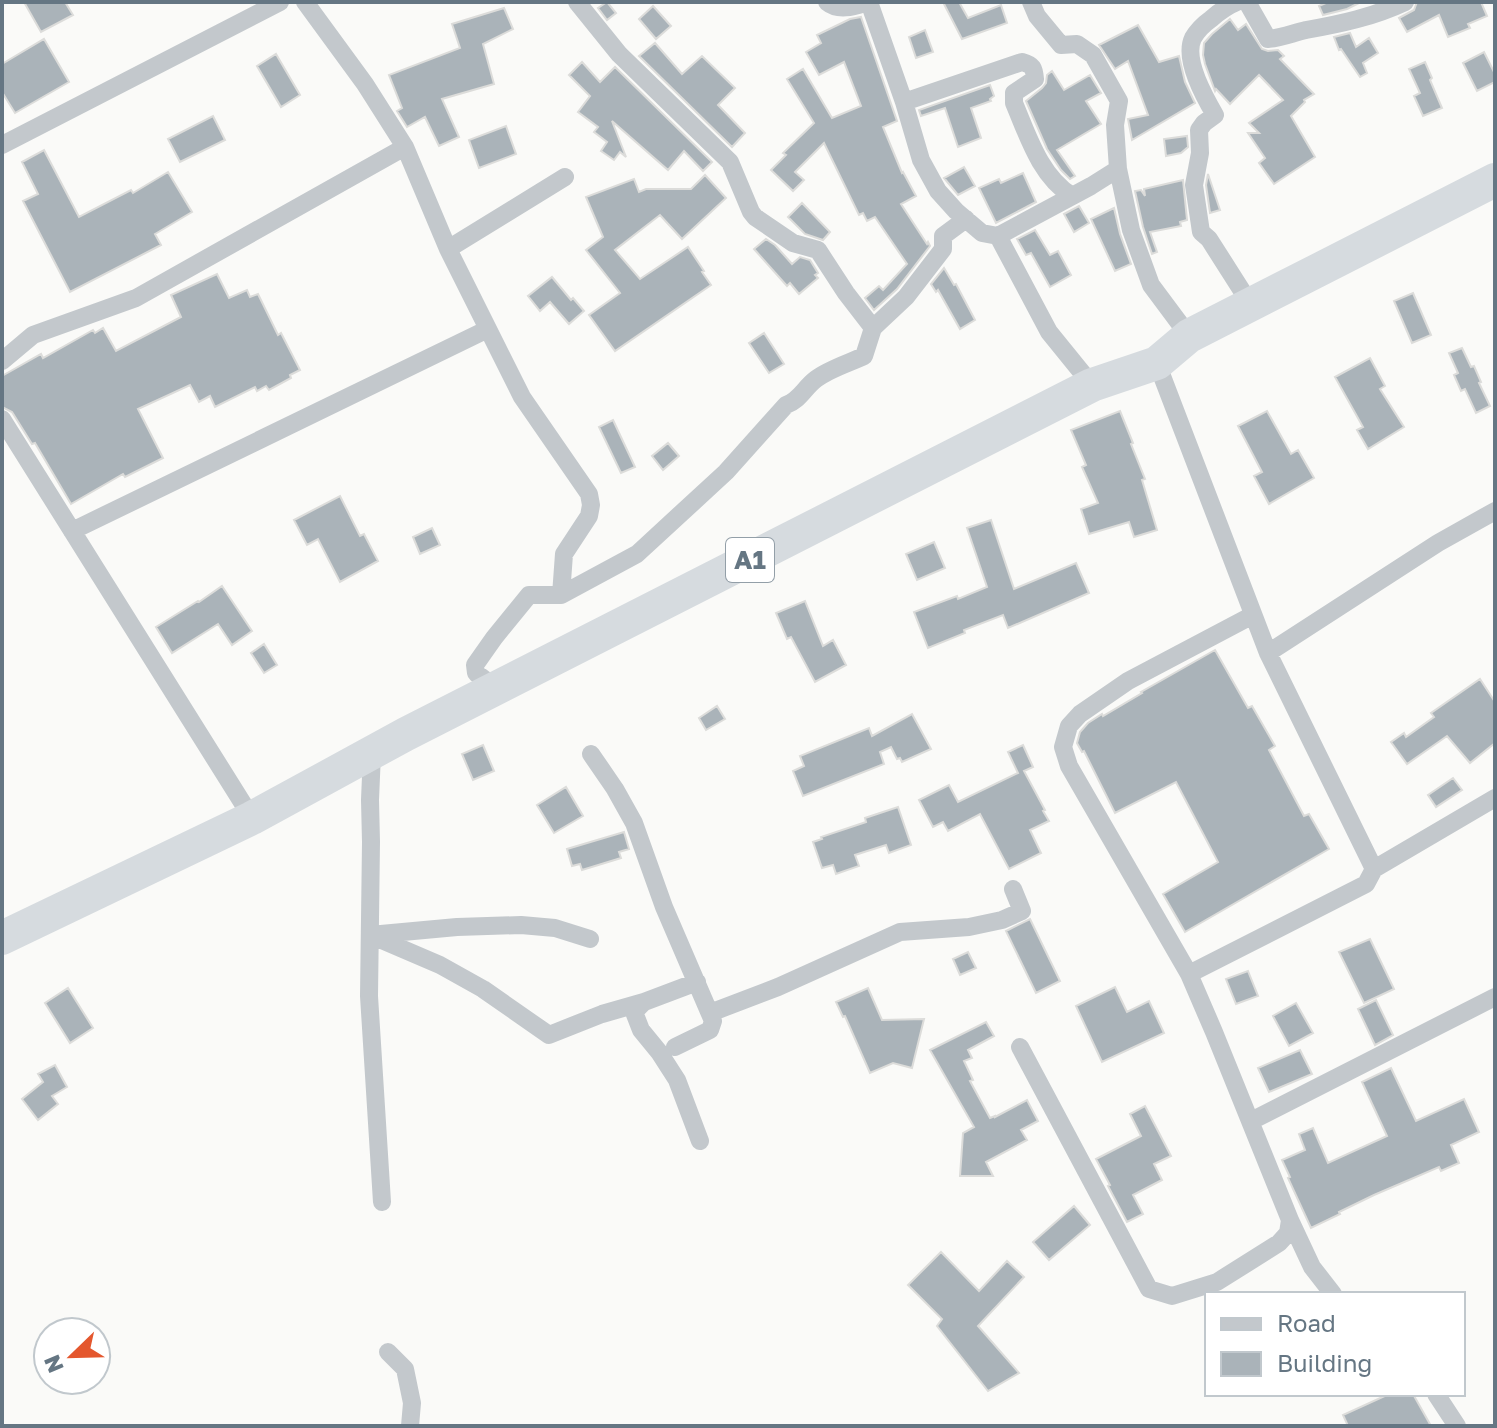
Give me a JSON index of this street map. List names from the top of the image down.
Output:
{
  "streets": {
    "highway": ["A1"]
  },
  "legend": ["Road", "Building"],
  "north": "bottom left"
}
